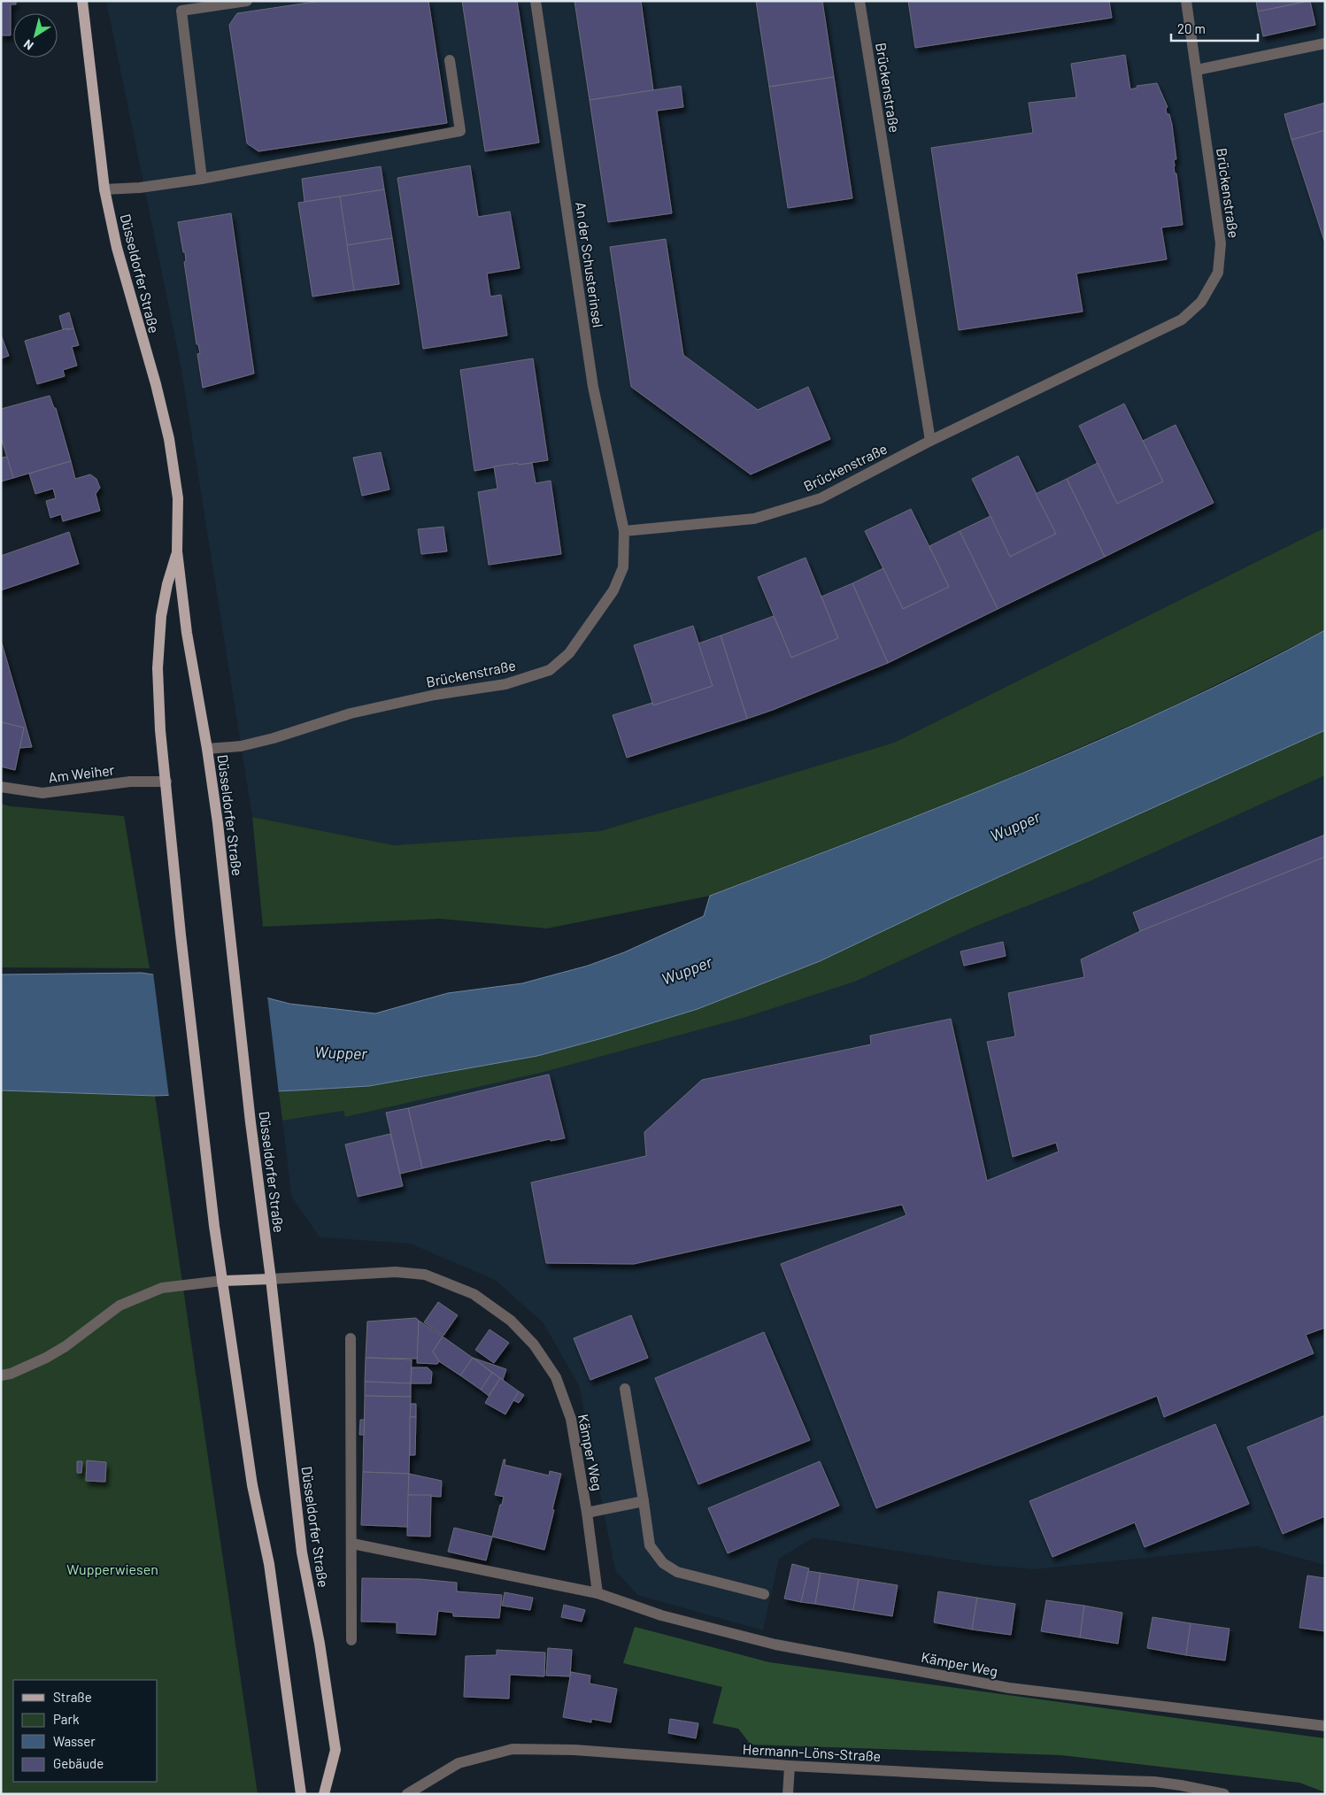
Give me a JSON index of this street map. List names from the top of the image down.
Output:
{
  "streets": {
    "main road": ["Düsseldorfer Straße"],
    "street": [
      "Brückenstraße",
      "An der Schusterinsel",
      "Am Weiher",
      "Kämper Weg",
      "Hermann-Löns-Straße"
    ]
  },
  "crossings": [
    ["Brückenstraße", "An der Schusterinsel"],
    ["Brückenstraße", "Düsseldorfer Straße"],
    ["Düsseldorfer Straße", "Am Weiher"],
    ["Düsseldorfer Straße", "Kämper Weg"]
  ],
  "water": ["Wupper"],
  "parks": ["Wupperwiesen"],
  "legend": [
    "Straße",
    "Park",
    "Wasser",
    "Gebäude"
  ],
  "scale_bar": "20 m",
  "north": "bottom left"
}
